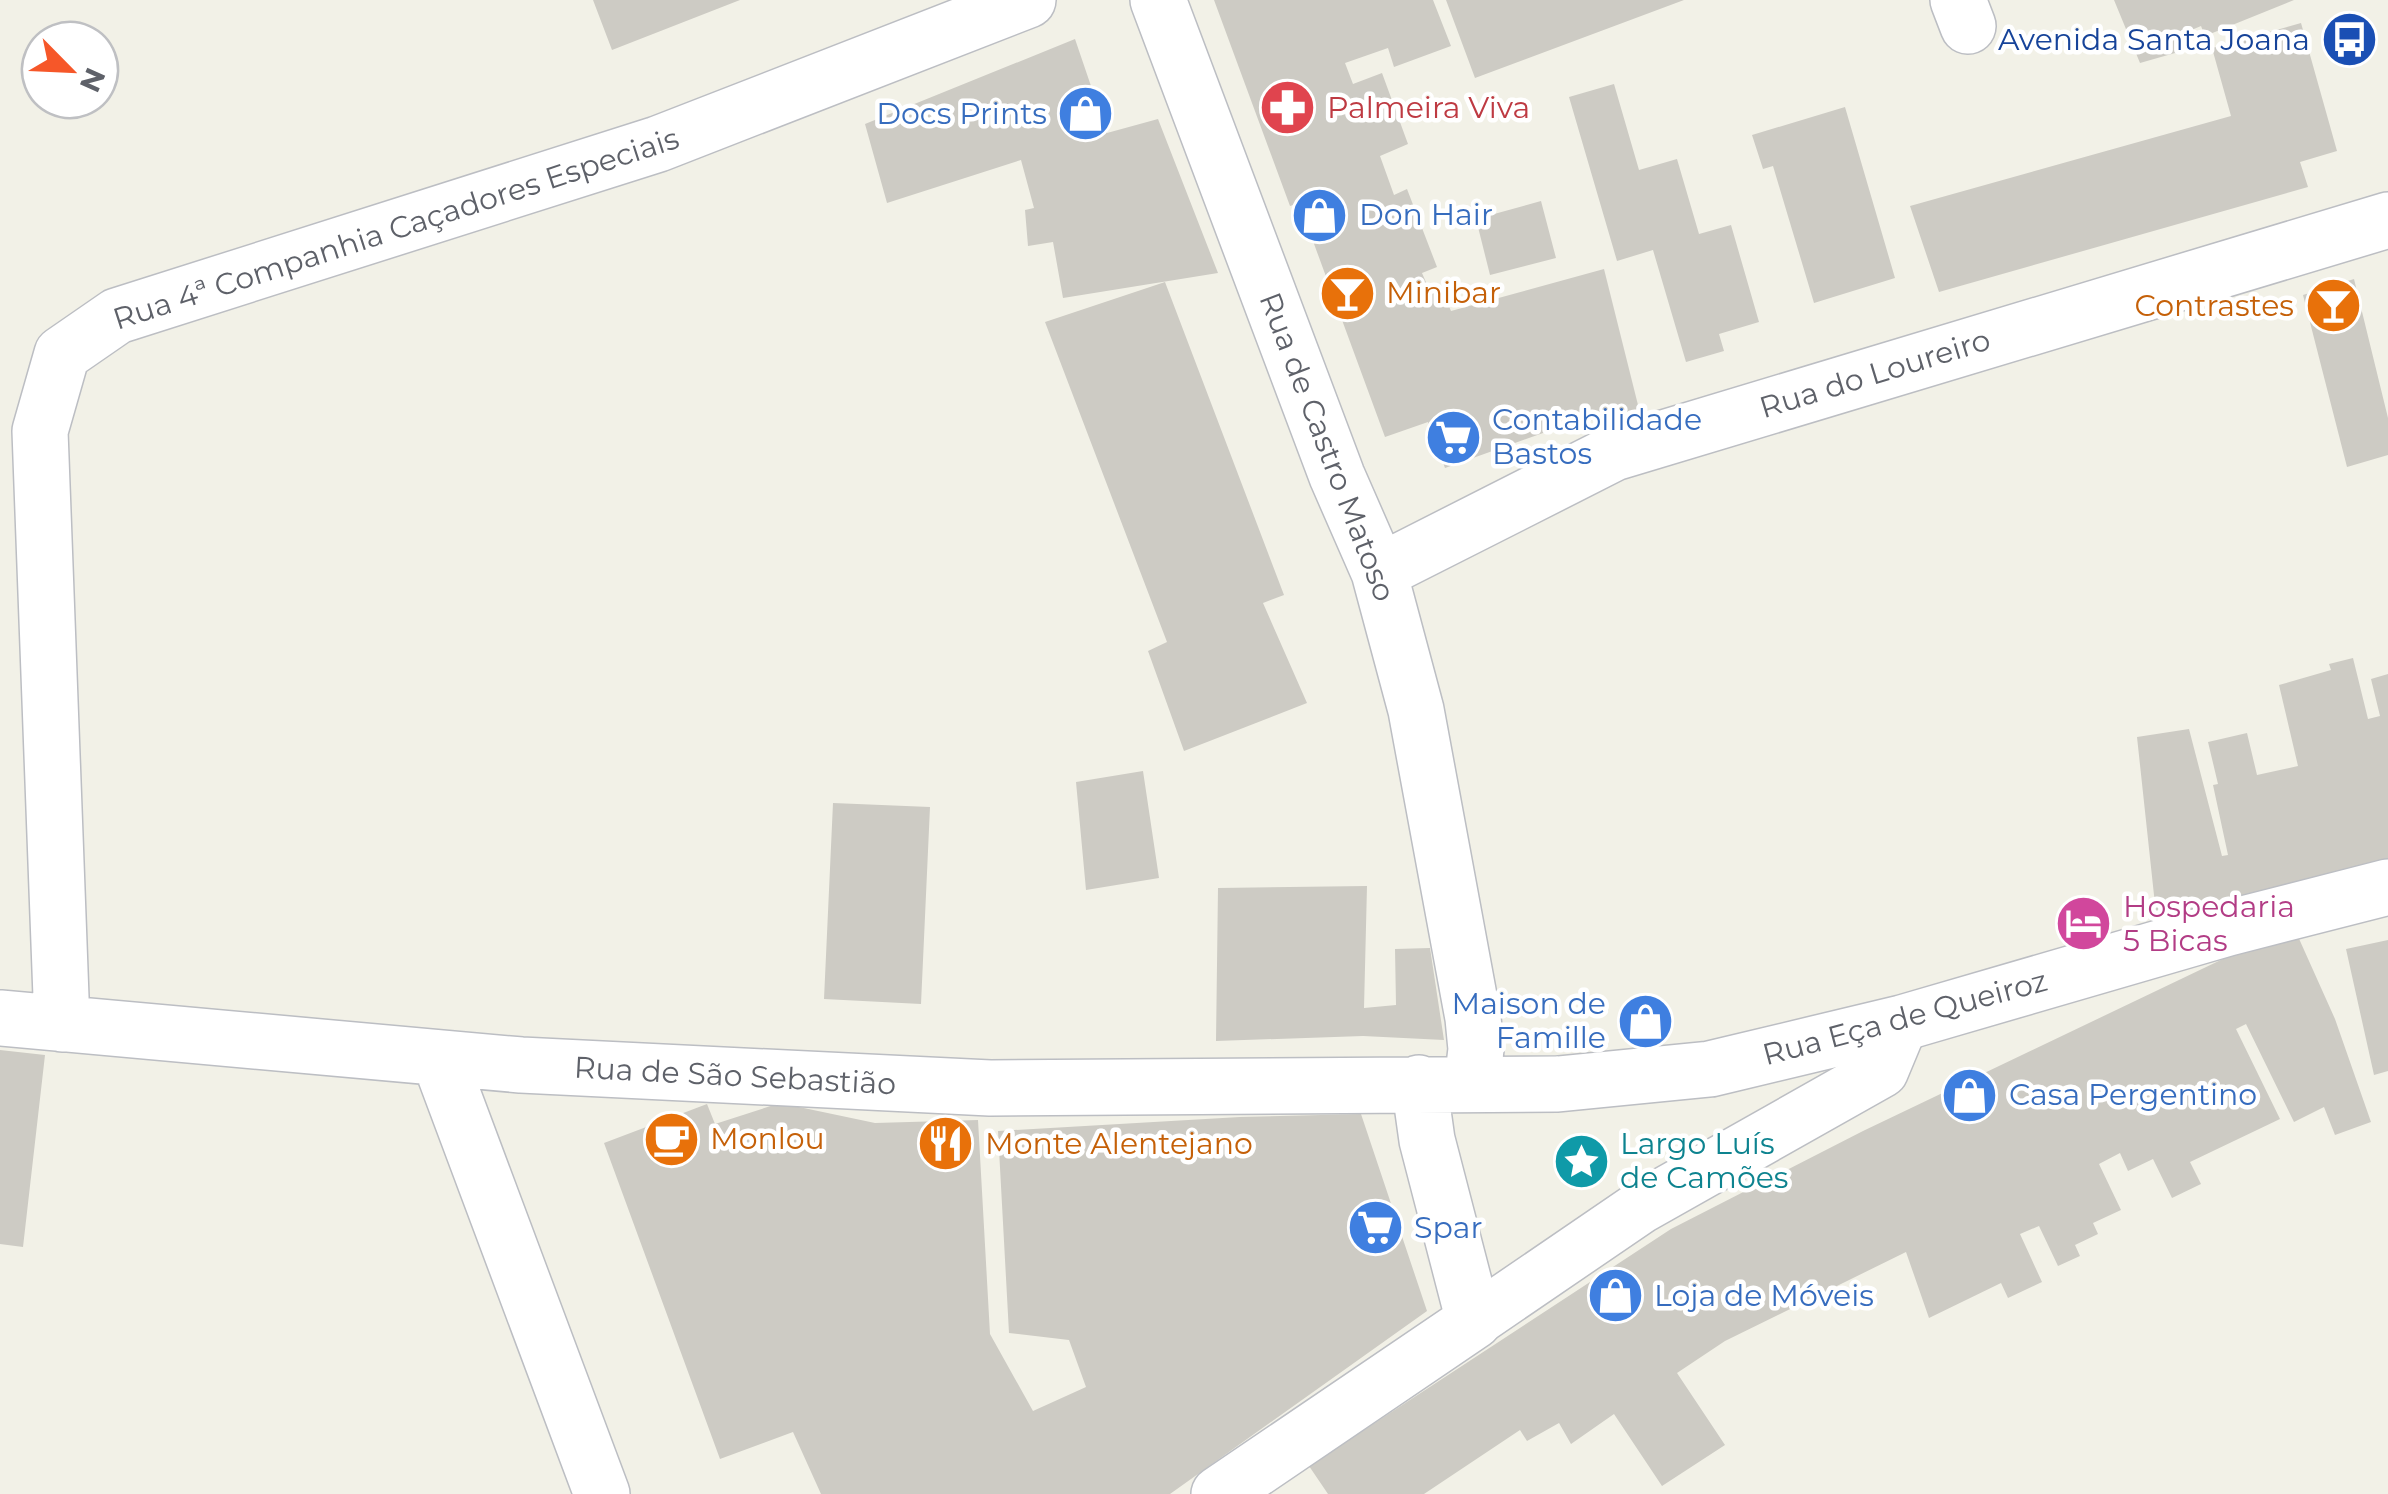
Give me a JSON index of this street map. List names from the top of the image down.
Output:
{
  "streets": {
    "street": [
      "Rua 4ª Companhia Caçadores Especiais",
      "Rua do Loureiro",
      "Rua de Castro Matoso",
      "Rua Eça de Queiroz",
      "Rua de São Sebastião"
    ]
  },
  "crossings": [
    ["Rua 4ª Companhia Caçadores Especiais", "Rua de São Sebastião"],
    ["Rua do Loureiro", "Rua de Castro Matoso"],
    ["Rua de Castro Matoso", "Rua Eça de Queiroz"],
    ["Rua de Castro Matoso", "Rua de São Sebastião"],
    ["Rua Eça de Queiroz", "Rua de São Sebastião"]
  ],
  "places": {
    "bus stop": ["Avenida Santa Joana"],
    "pharmacy": ["Palmeira Viva"],
    "shop": [
      "Docs Prints",
      "Don Hair",
      "Maison de Famille",
      "Casa Pergentino",
      "Loja de Móveis"
    ],
    "bar": ["Minibar", "Contrastes"],
    "supermarket": ["Contabilidade Bastos", "Spar"],
    "hotel": ["Hospedaria 5 Bicas"],
    "cafe": ["Monlou"],
    "restaurant": ["Monte Alentejano"],
    "place": ["Largo Luís de Camões"]
  },
  "north": "bottom right"
}
